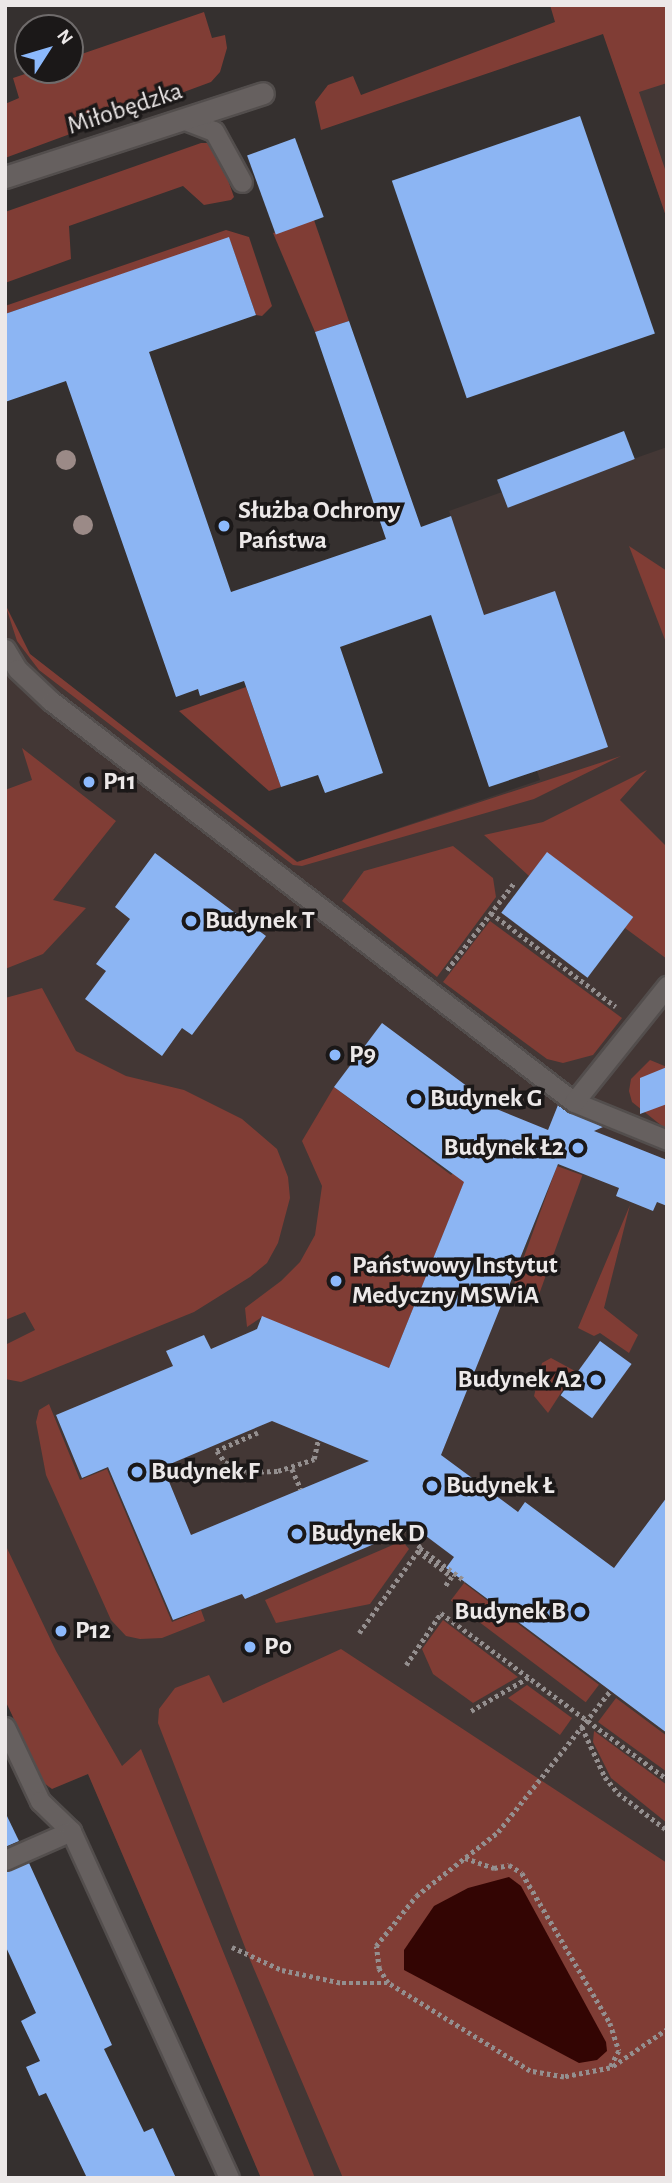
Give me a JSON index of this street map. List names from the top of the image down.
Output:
{
  "streets": {
    "street": ["Miłobędzka"]
  },
  "places": [
    "Służba Ochrony Państwa",
    "P11",
    "Budynek T",
    "P9",
    "Budynek G",
    "Budynek Ł2",
    "Państwowy Instytut Medyczny MSWiA",
    "Budynek A2",
    "Budynek F",
    "Budynek Ł",
    "Budynek D",
    "Budynek B",
    "P12",
    "P0"
  ],
  "north": "top right"
}
